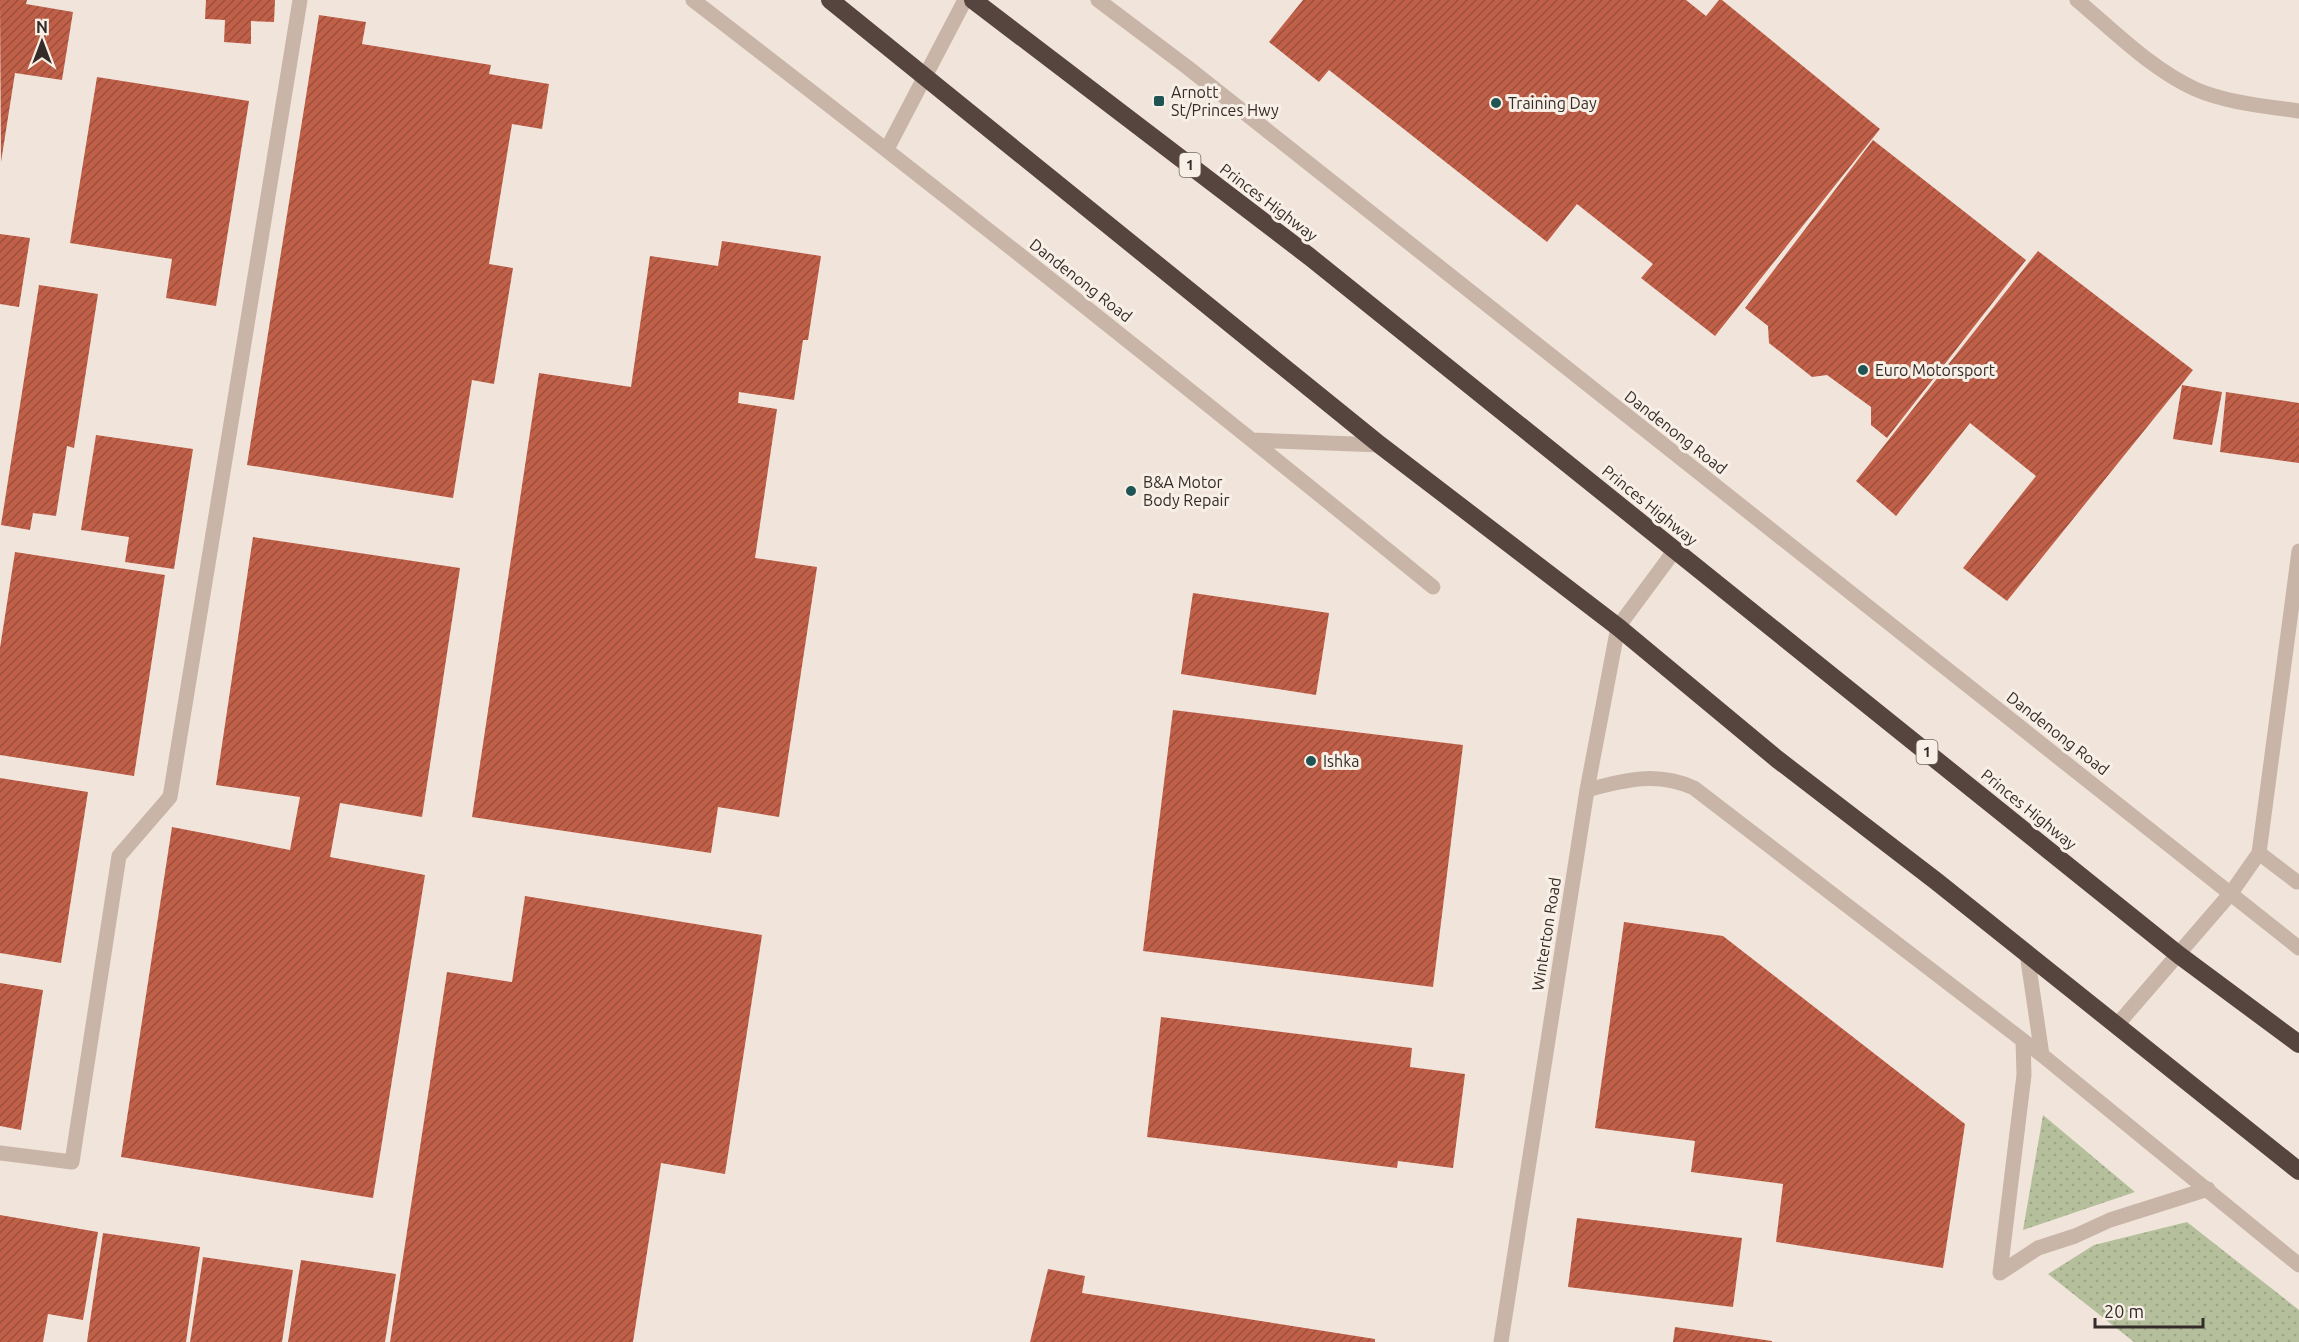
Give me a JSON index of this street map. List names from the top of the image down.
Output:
{
  "streets": {
    "highway": ["1", "Princes Highway"],
    "street": ["Dandenong Road", "Winterton Road"]
  },
  "crossings": [
    ["Princes Highway", "Winterton Road"]
  ],
  "places": {
    "transit": ["Arnott St/Princes Hwy"],
    "other": [
      "Training Day",
      "Euro Motorsport",
      "B&A Motor Body Repair",
      "Ishka"
    ]
  },
  "scale_bar": "20 m",
  "north": "top"
}
